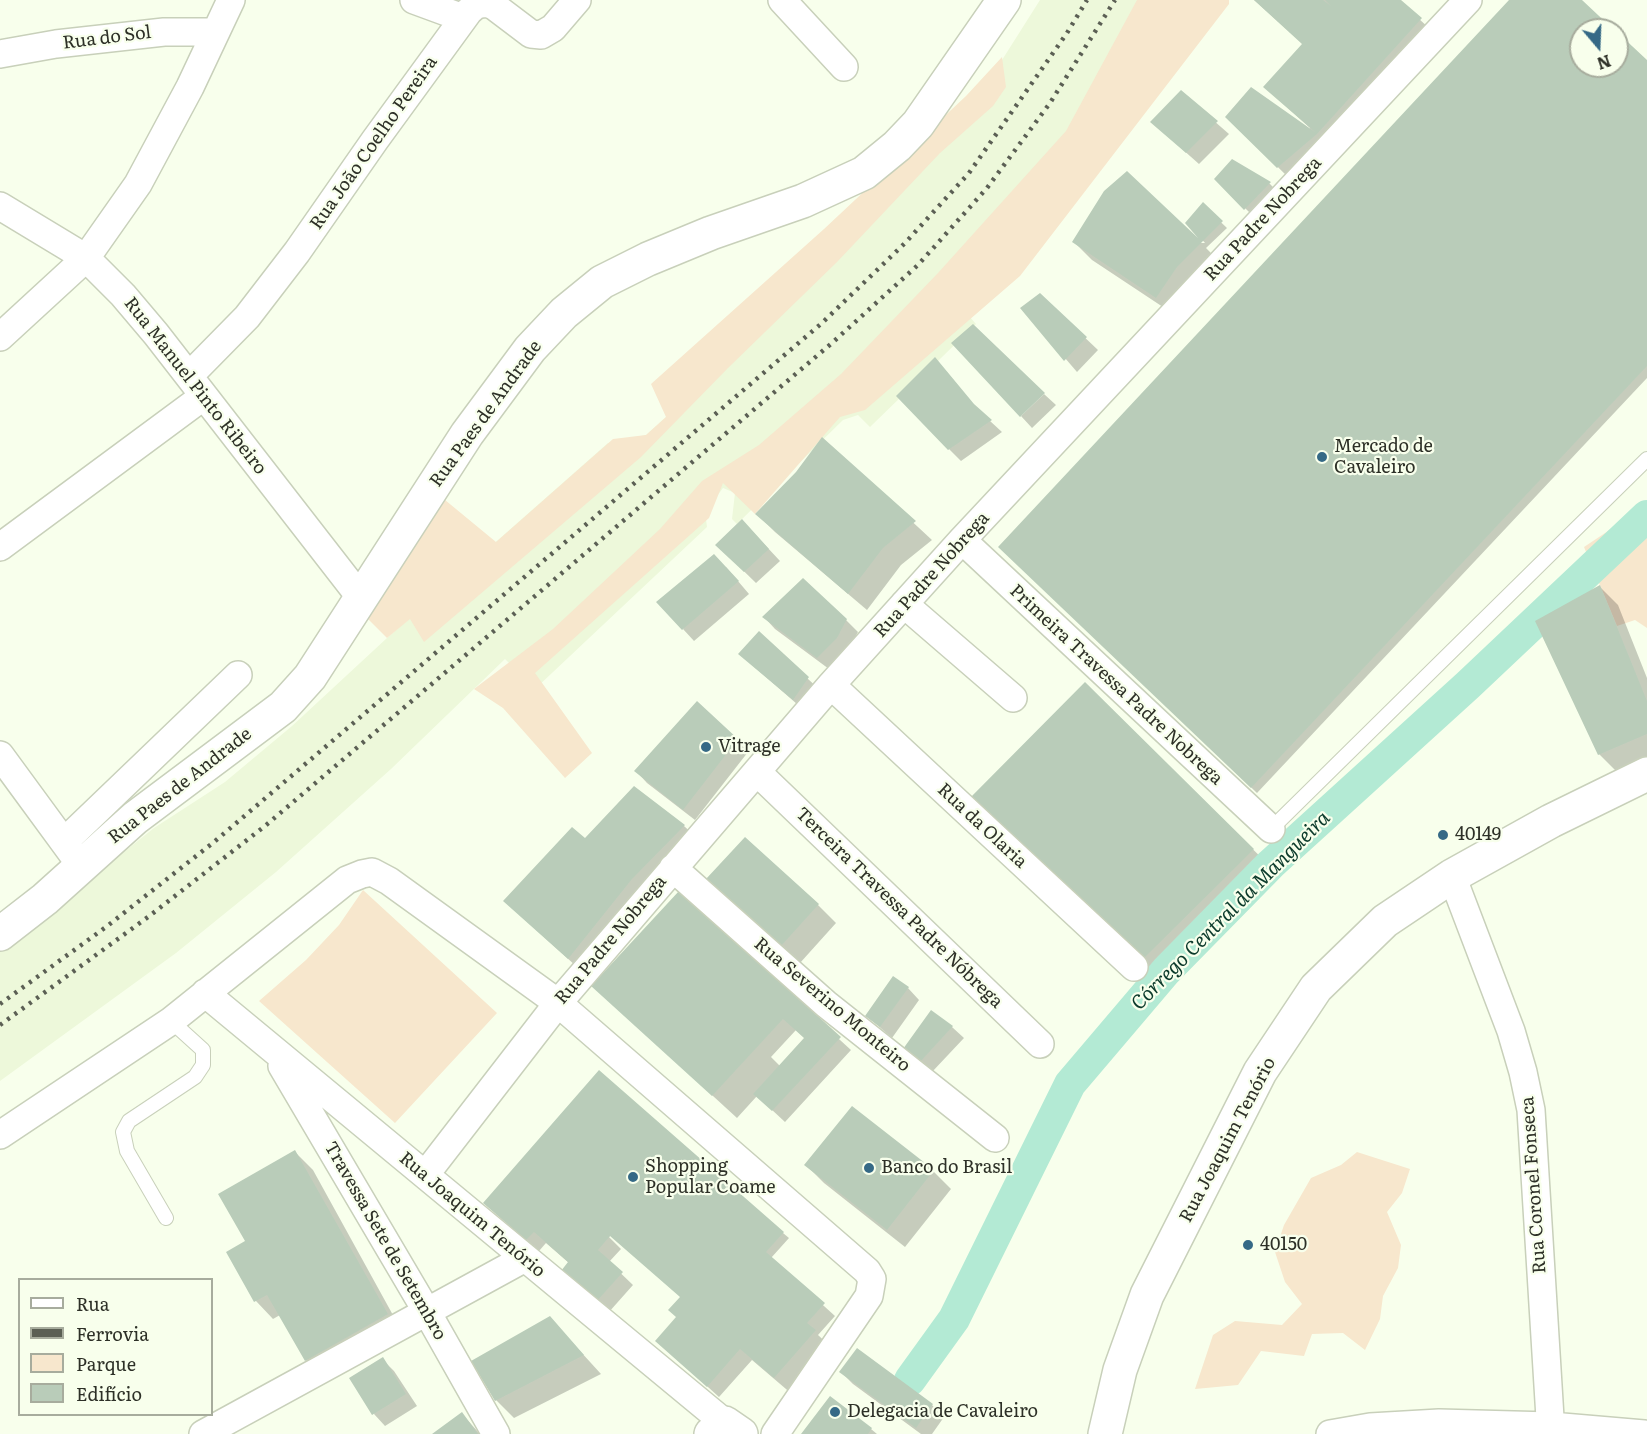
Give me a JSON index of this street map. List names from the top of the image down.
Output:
{
  "streets": {
    "street": [
      "Rua do Sol",
      "Rua João Coelho Pereira",
      "Rua Padre Nobrega",
      "Rua Manuel Pinto Ribeiro",
      "Rua Paes de Andrade",
      "Primeira Travessa Padre Nobrega",
      "Rua da Olaria",
      "Terceira Travessa Padre Nóbrega",
      "Rua Severino Monteiro",
      "Rua Joaquim Tenório",
      "Rua Coronel Fonseca",
      "Travessa Sete de Setembro"
    ]
  },
  "crossings": [
    ["Rua João Coelho Pereira", "Rua Manuel Pinto Ribeiro"],
    ["Rua Padre Nobrega", "Primeira Travessa Padre Nobrega"],
    ["Rua Padre Nobrega", "Rua da Olaria"],
    ["Rua Padre Nobrega", "Terceira Travessa Padre Nóbrega"],
    ["Rua Padre Nobrega", "Rua Severino Monteiro"],
    ["Rua Padre Nobrega", "Rua Joaquim Tenório"],
    ["Rua Manuel Pinto Ribeiro", "Rua Paes de Andrade"],
    ["Rua Joaquim Tenório", "Rua Coronel Fonseca"],
    ["Rua Joaquim Tenório", "Travessa Sete de Setembro"]
  ],
  "water": ["Córrego Central da Mangueira"],
  "places": [
    "Mercado de Cavaleiro",
    "Vitrage",
    "40149",
    "Banco do Brasil",
    "Shopping Popular Coame",
    "40150",
    "Delegacia de Cavaleiro"
  ],
  "legend": [
    "Rua",
    "Ferrovia",
    "Parque",
    "Edifício"
  ],
  "north": "bottom"
}
